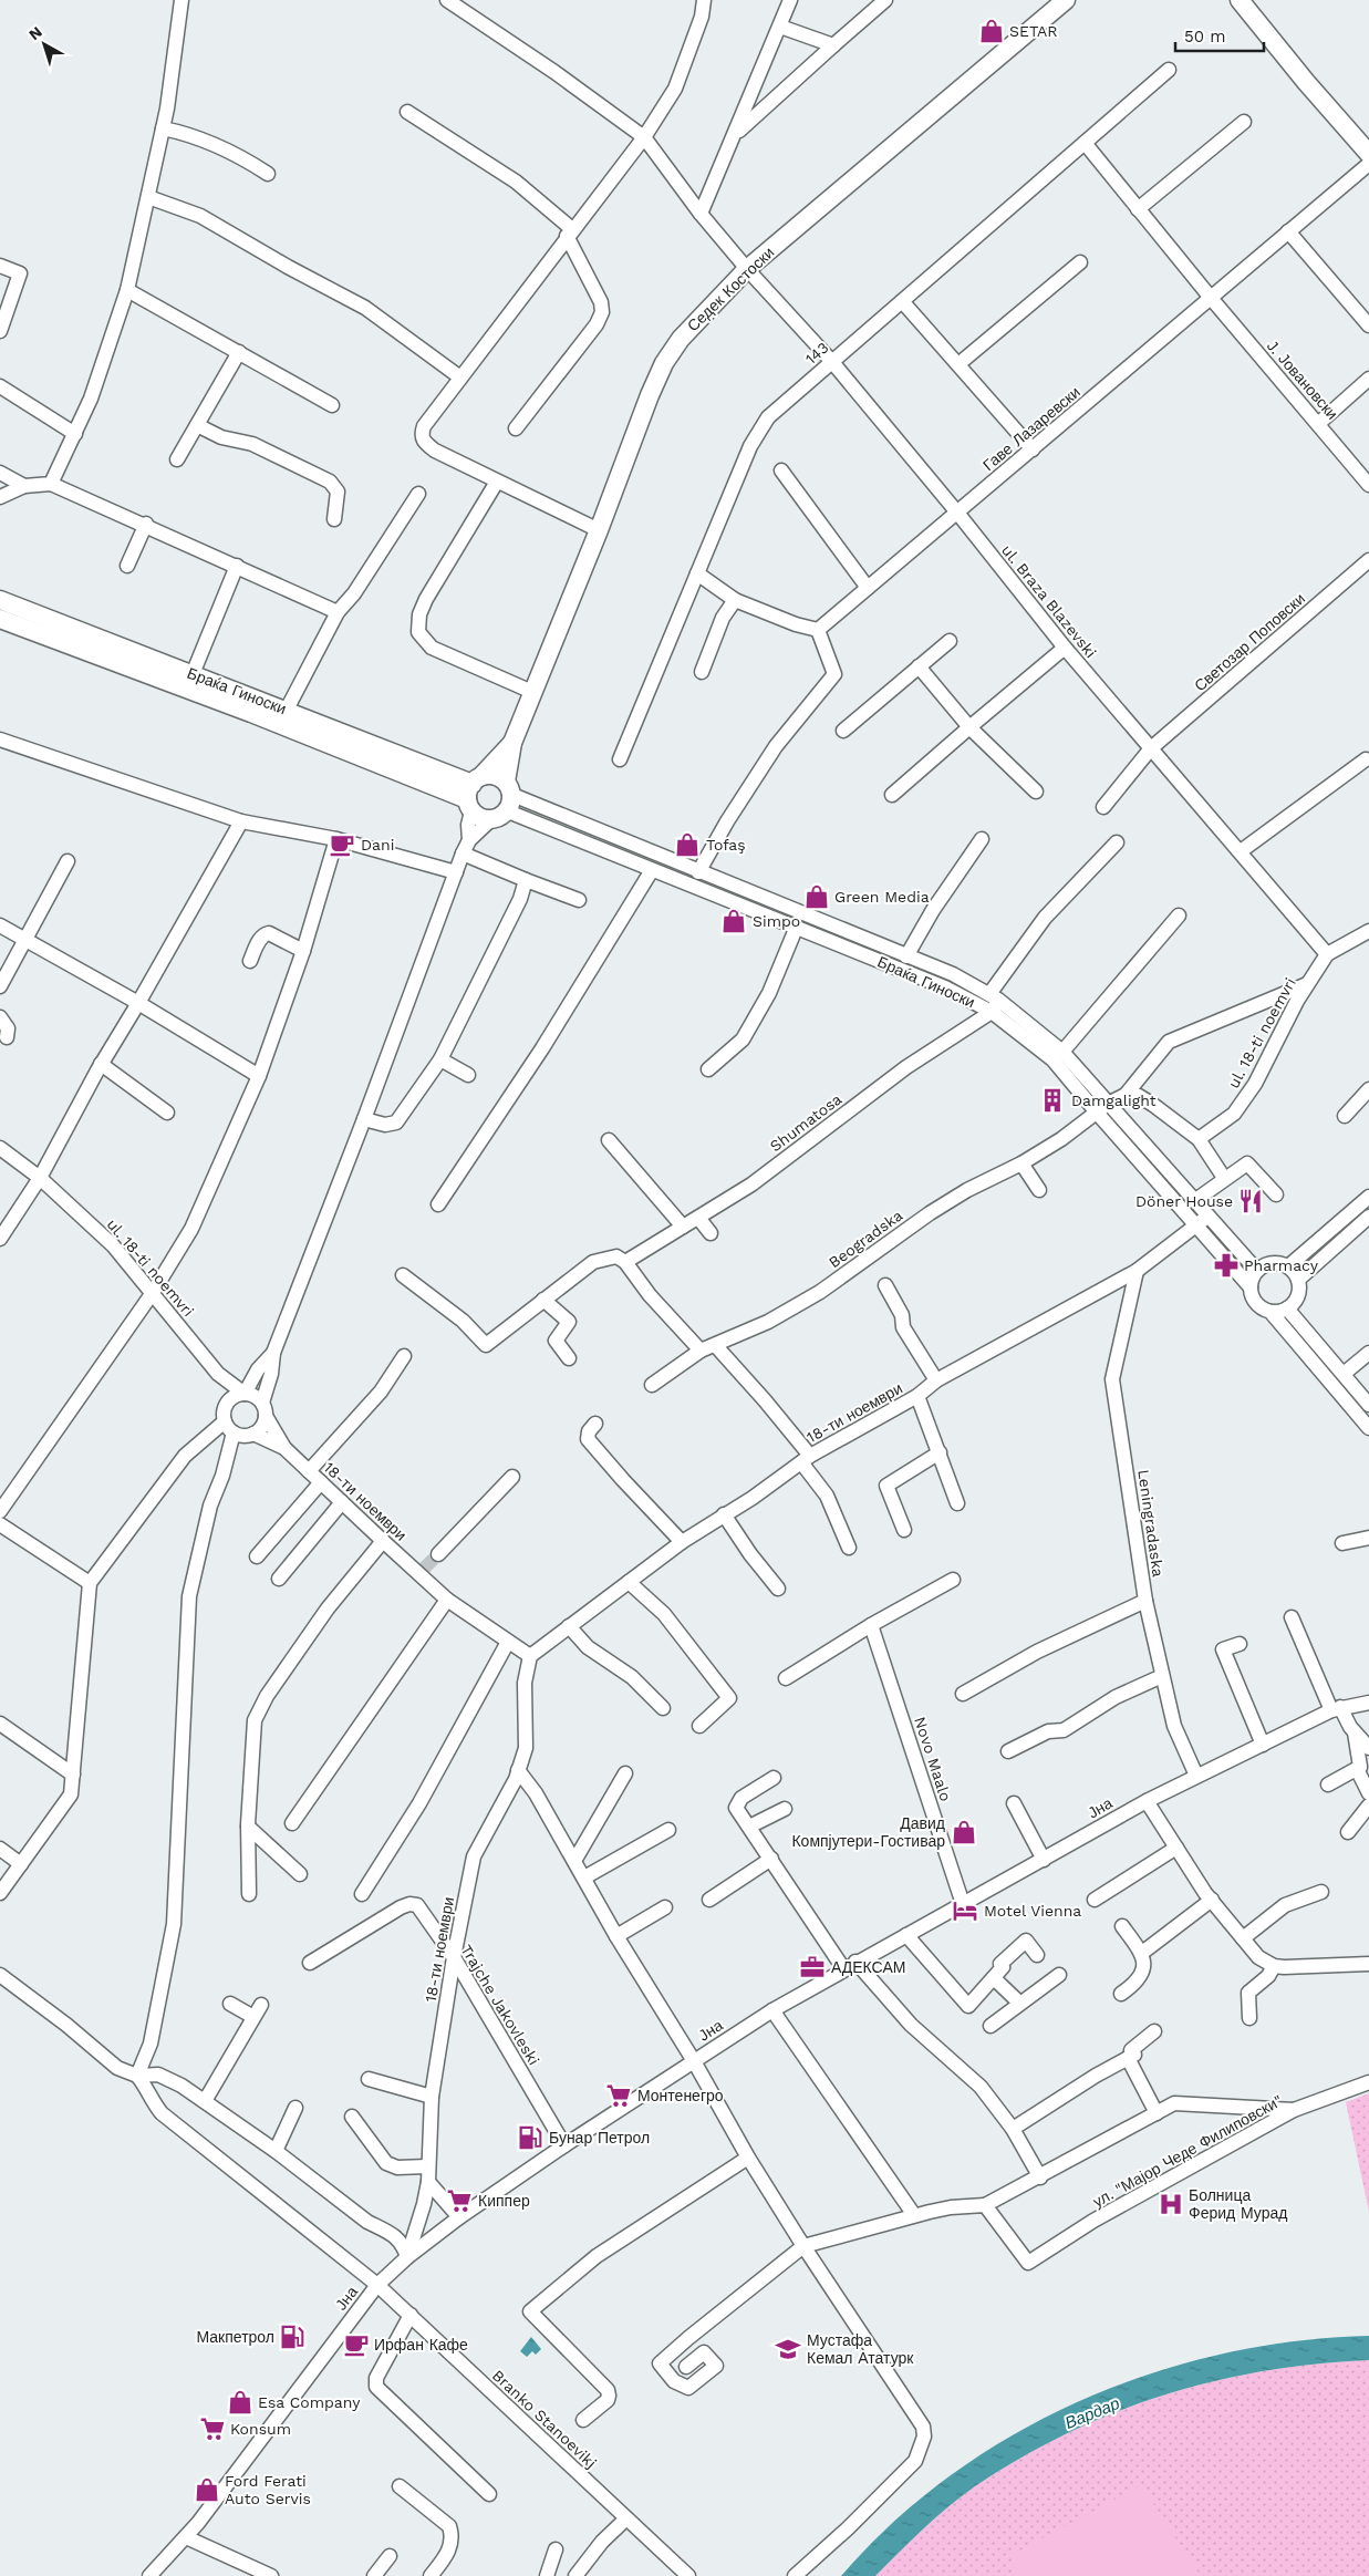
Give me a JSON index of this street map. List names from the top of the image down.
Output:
{
  "streets": {
    "main road": ["Седек Костоски", "Браќа Гиноски"],
    "street": [
      "143",
      "Ј. Јовановски",
      "Гаве Лазаревски",
      "ul. Braza Blazevski",
      "Светозар Поповски",
      "ul. 18-ti noemvri",
      "Shumatosa",
      "Beogradska",
      "18-ти ноември",
      "Leningradaska",
      "Novo Maalo",
      "Јна",
      "Trajche Jakovleski",
      "ул. \"Мајор Чеде Филиповски\"",
      "Branko Stanoevikj"
    ]
  },
  "crossings": [
    ["Седек Костоски", "ul. Braza Blazevski"],
    ["143", "Ј. Јовановски"],
    ["143", "ul. Braza Blazevski"],
    ["Ј. Јовановски", "Гаве Лазаревски"],
    ["Гаве Лазаревски", "ul. Braza Blazevski"],
    ["ul. Braza Blazevski", "Светозар Поповски"],
    ["ul. Braza Blazevski", "ul. 18-ti noemvri"],
    ["Браќа Гиноски", "Shumatosa"],
    ["Браќа Гиноски", "Beogradska"],
    ["Браќа Гиноски", "18-ти ноември"],
    ["18-ти ноември", "Leningradaska"],
    ["18-ти ноември", "Јна"],
    ["18-ти ноември", "Trajche Jakovleski"],
    ["Leningradaska", "Јна"],
    ["Novo Maalo", "Јна"],
    ["Јна", "Trajche Jakovleski"],
    ["Јна", "Branko Stanoevikj"]
  ],
  "water": ["Вардар"],
  "places": {
    "shop": [
      "SETAR",
      "Tofaş",
      "Green Media",
      "Simpo",
      "Давид Компјутери-Гостивар",
      "Esa Company",
      "Ford Ferati Auto Servis"
    ],
    "cafe": ["Dani", "Ирфан Кафе"],
    "building": ["Damgalight"],
    "restaurant": ["Döner House"],
    "pharmacy": ["Pharmacy"],
    "hotel": ["Motel Vienna"],
    "office": ["АДЕКСАМ"],
    "supermarket": ["Монтенегро", "Киппер", "Konsum"],
    "fuel station": ["Бунар Петрол", "Макпетрол"],
    "hospital": ["Болница Ферид Мурад"],
    "school or university": ["Мустафа Кемал Ататурк"]
  },
  "scale_bar": "50 m",
  "north": "top left"
}
